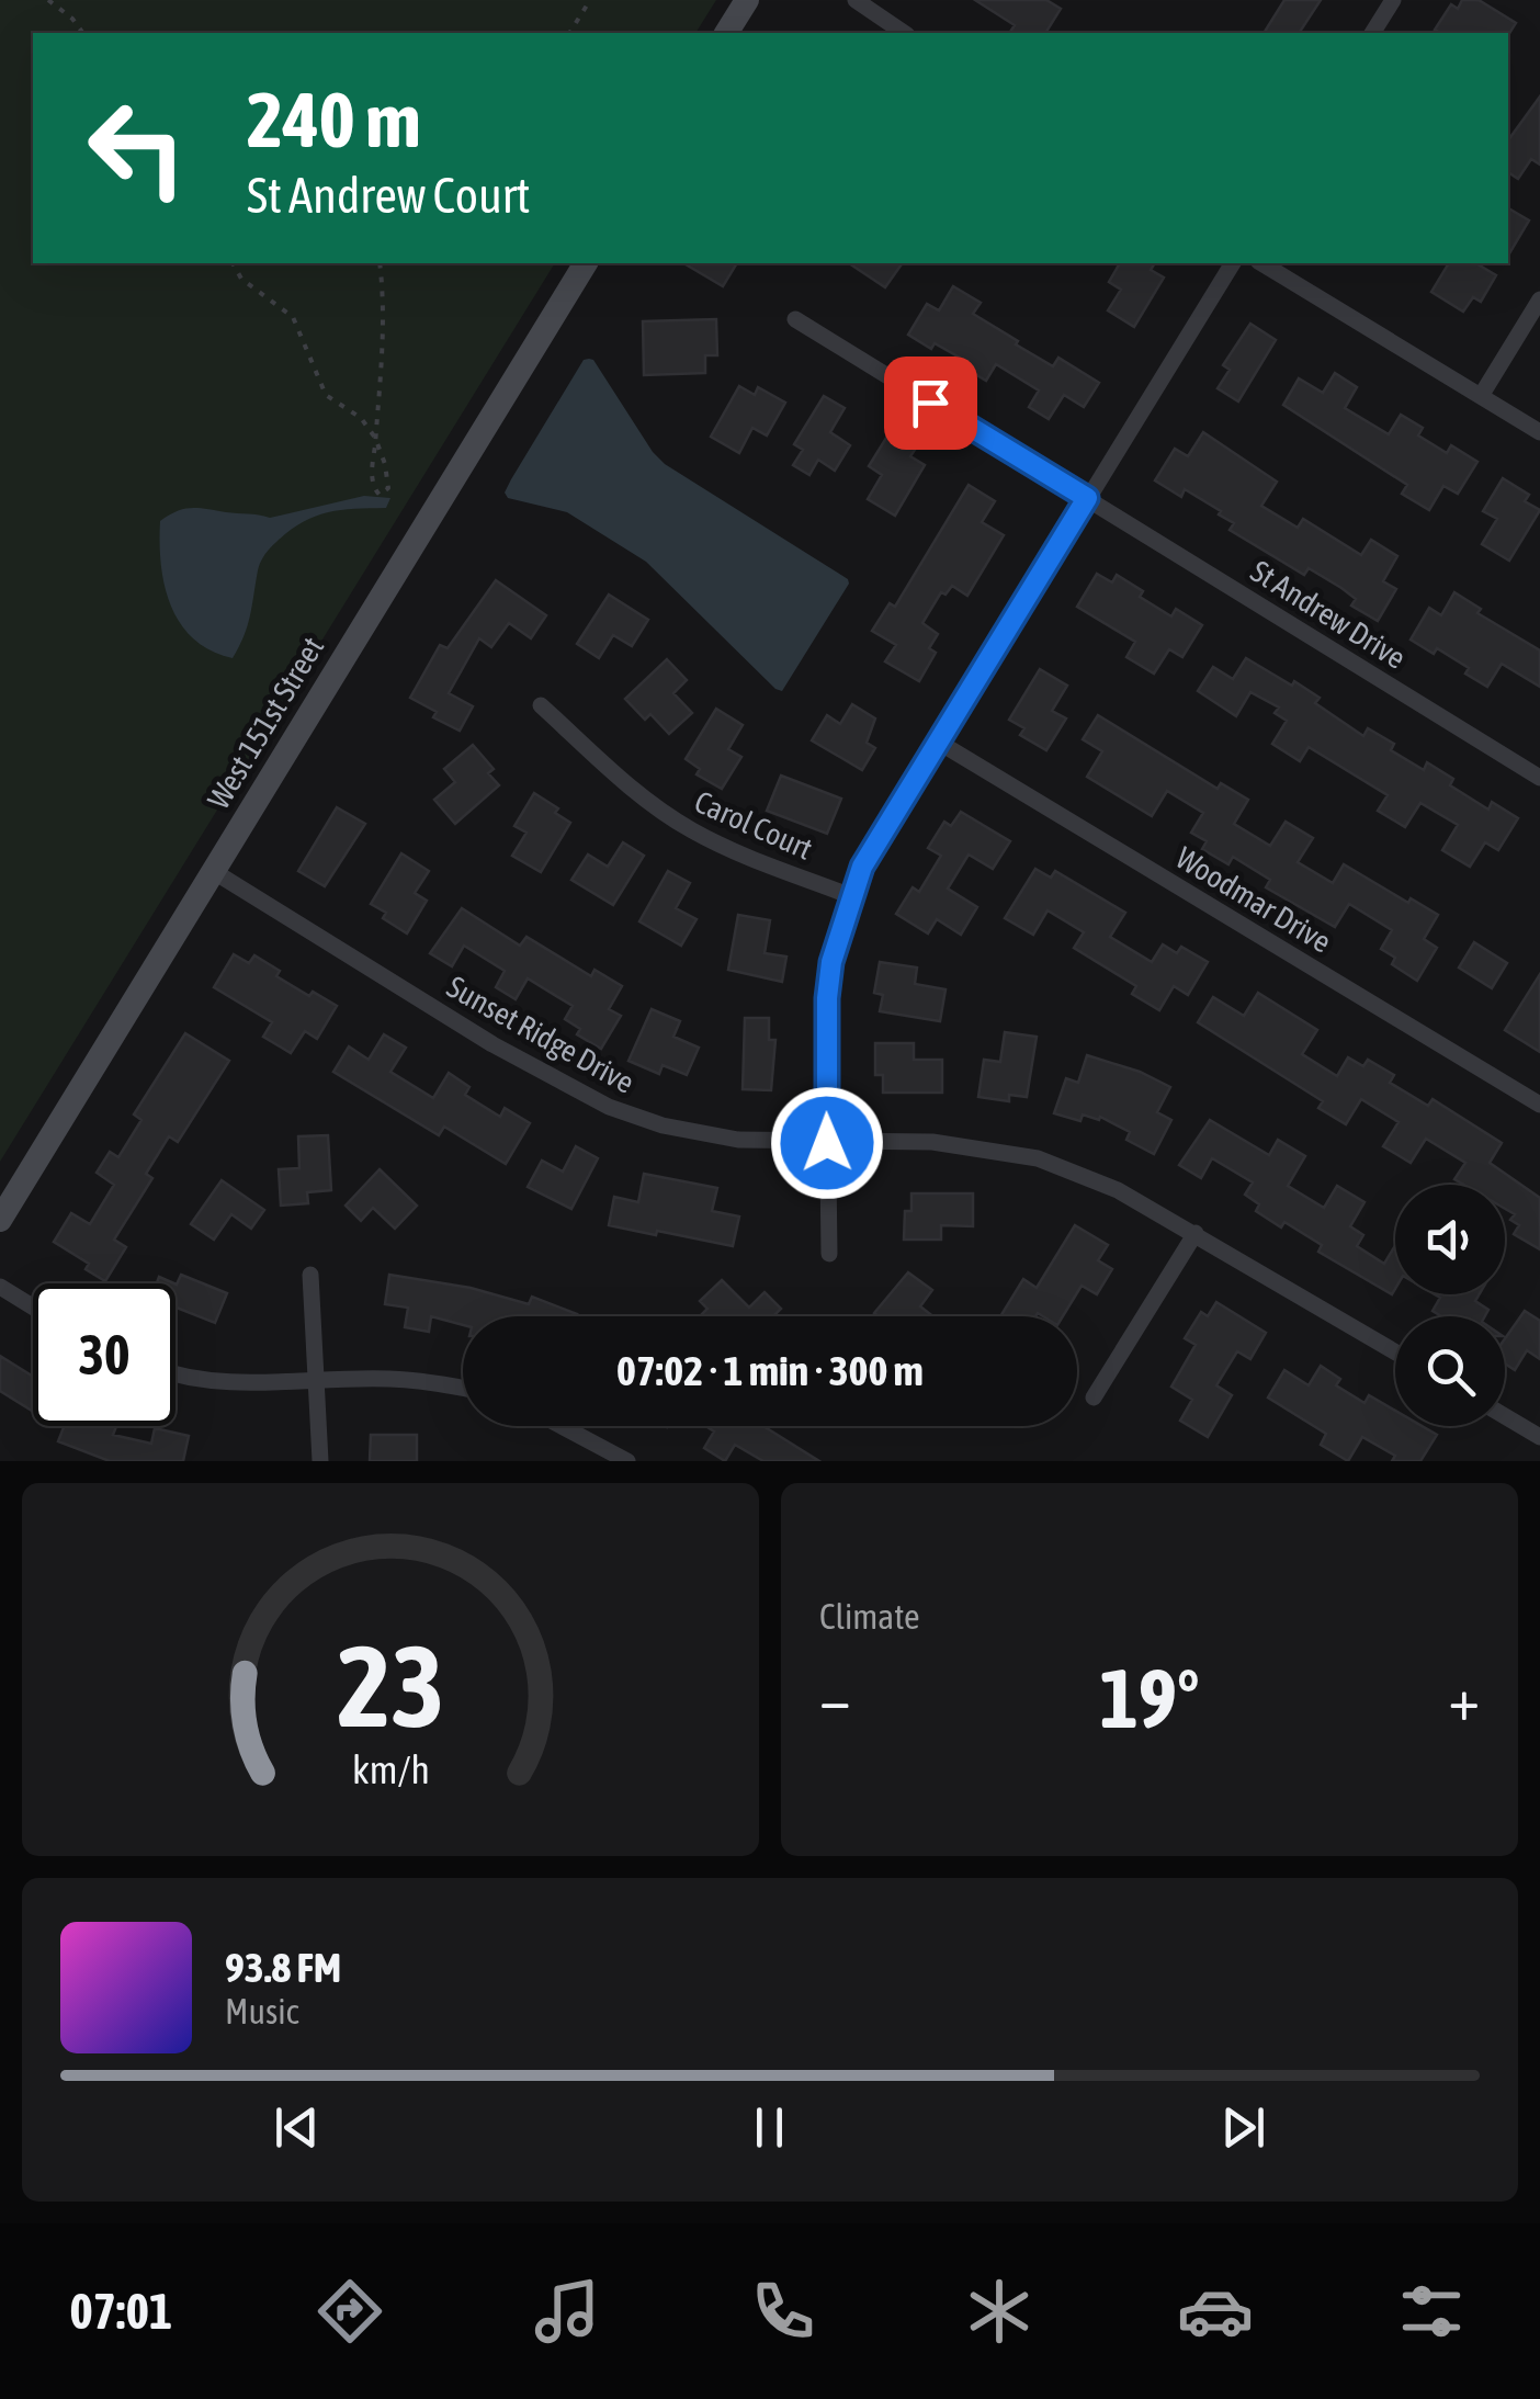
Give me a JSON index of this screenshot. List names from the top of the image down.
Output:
{
  "streets": {
    "street": [
      "St Andrew Drive",
      "West 151st Street",
      "Carol Court",
      "Woodmar Drive",
      "Sunset Ridge Drive"
    ]
  },
  "crossings": [
    ["West 151st Street", "Sunset Ridge Drive"]
  ],
  "page": {
    "turn": ["240 m", "St Andrew Court"],
    "limit": "30",
    "trip": "07:02 · 1 min · 300 m",
    "tile": "Climate",
    "heat": ["−", "19°", "+"],
    "song": ["93.8 FM", "Music"],
    "tabs": "07:01",
    "gauge": ["23", "km/h"]
  }
}
